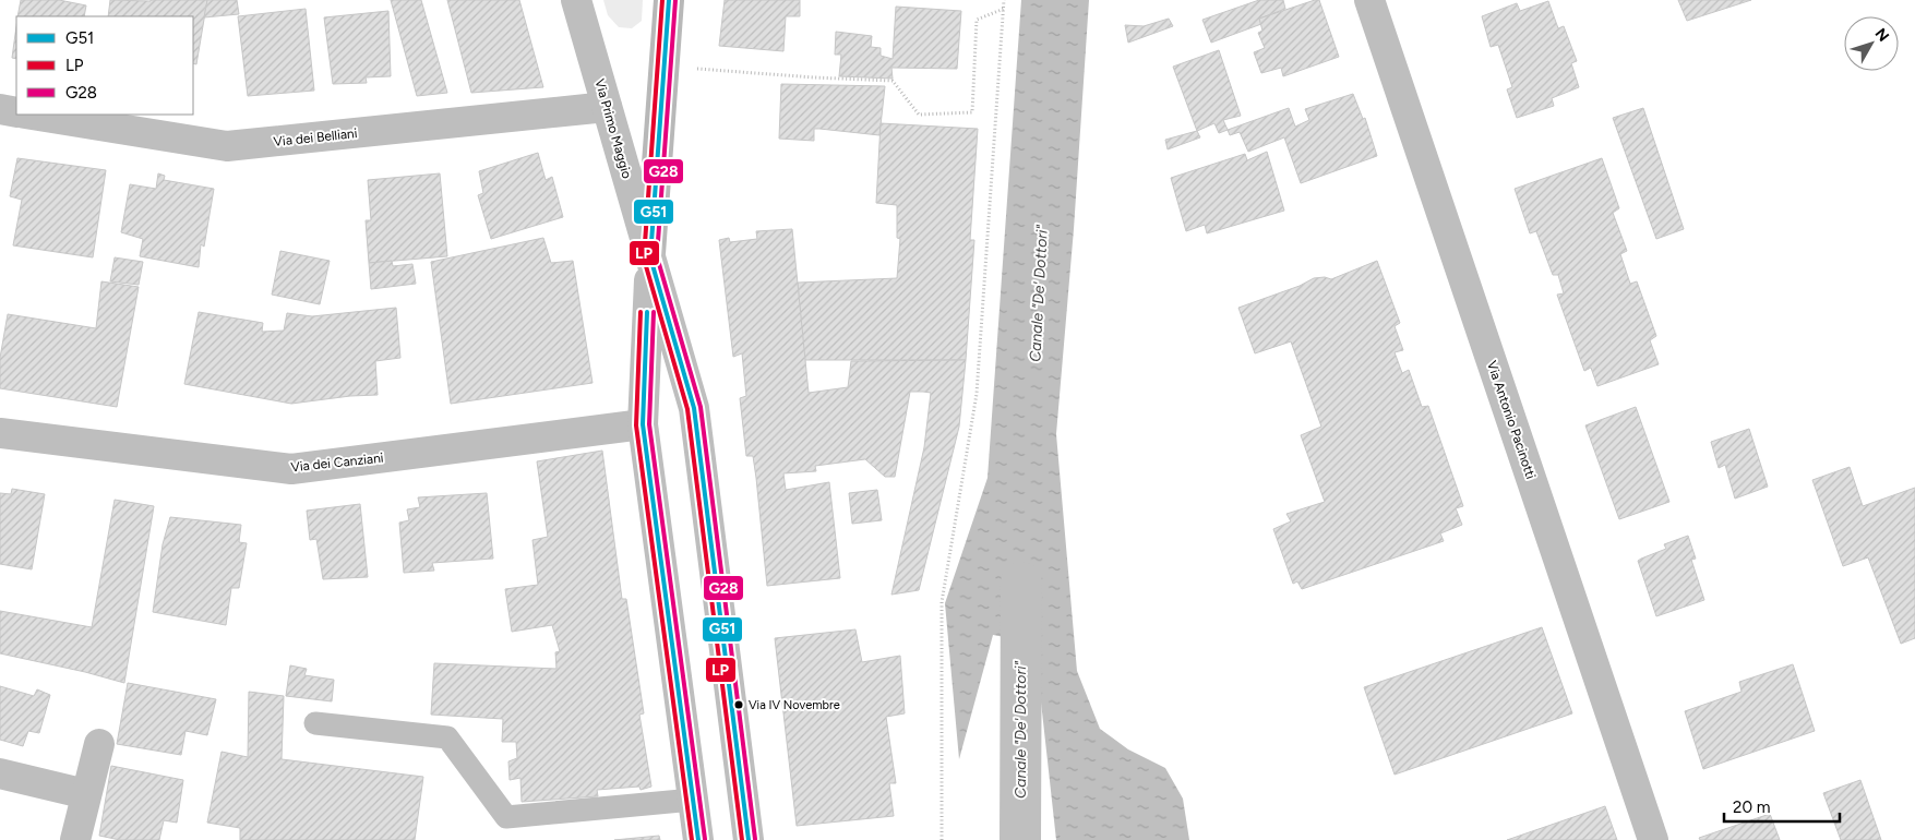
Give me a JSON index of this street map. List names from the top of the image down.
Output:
{
  "streets": {
    "street": [
      "Via Primo Maggio",
      "Via dei Belliani",
      "Via Antonio Pacinotti",
      "Via dei Canziani"
    ]
  },
  "crossings": [
    ["Via Primo Maggio", "Via dei Belliani"]
  ],
  "water": ["Canale \"De' Dottori\""],
  "places": ["Via IV Novembre"],
  "lines": ["transit line G51", "transit line LP", "transit line G28"],
  "legend": ["G51", "LP", "G28"],
  "scale_bar": "20 m",
  "north": "top right"
}
